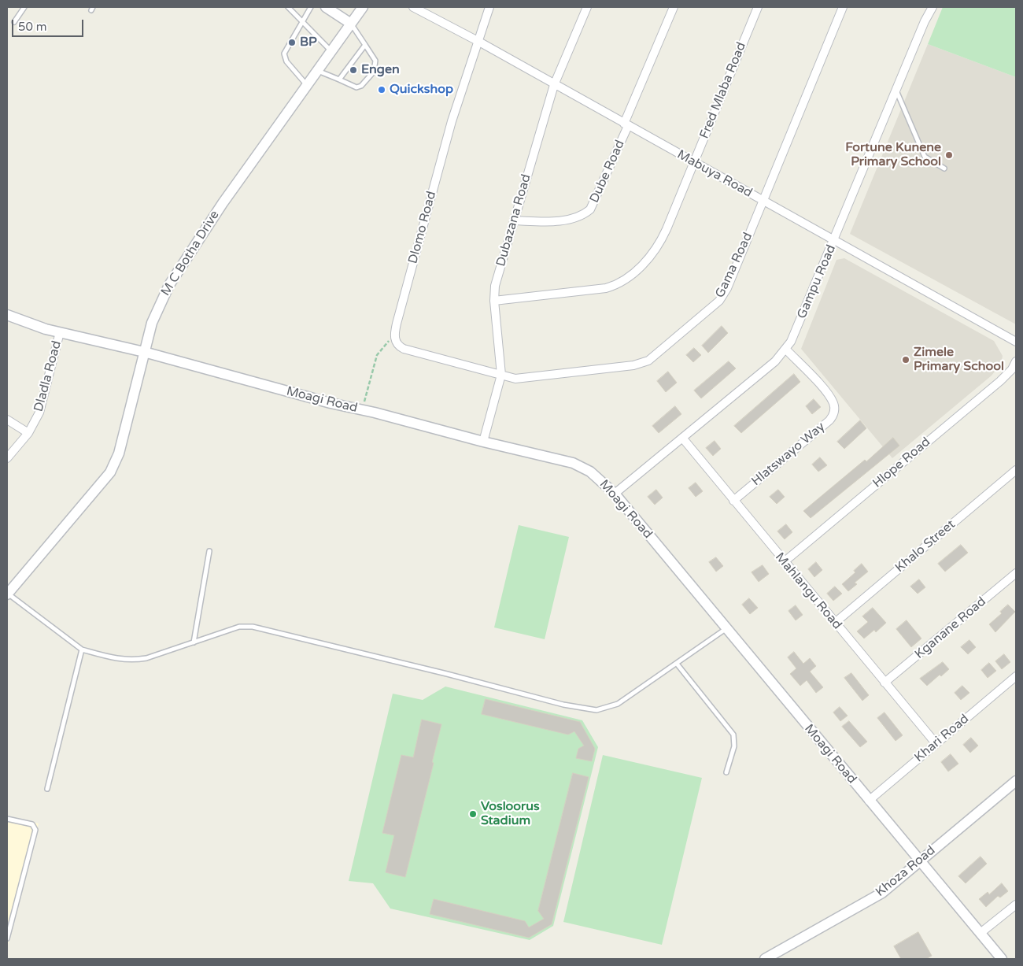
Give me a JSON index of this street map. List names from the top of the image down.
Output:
{
  "streets": {
    "street": [
      "Fred Mlaba Road",
      "Dube Road",
      "Mabuya Road",
      "Dubazana Road",
      "Dlomo Road",
      "M C Botha Drive",
      "Gama Road",
      "Gampu Road",
      "Dladla Road",
      "Moagi Road",
      "Hlatswayo Way",
      "Hlope Road",
      "Khalo Street",
      "Mahlangu Road",
      "Kganane Road",
      "Khari Road",
      "Khoza Road"
    ]
  },
  "crossings": [
    ["Fred Mlaba Road", "Mabuya Road"],
    ["Fred Mlaba Road", "Dubazana Road"],
    ["Dube Road", "Mabuya Road"],
    ["Dube Road", "Dubazana Road"],
    ["Mabuya Road", "Dubazana Road"],
    ["Mabuya Road", "Dlomo Road"],
    ["Mabuya Road", "Gama Road"],
    ["Mabuya Road", "Gampu Road"],
    ["Dubazana Road", "Gama Road"],
    ["Dubazana Road", "Moagi Road"],
    ["M C Botha Drive", "Moagi Road"],
    ["Gampu Road", "Moagi Road"],
    ["Gampu Road", "Hlatswayo Way"],
    ["Gampu Road", "Mahlangu Road"],
    ["Dladla Road", "Moagi Road"],
    ["Moagi Road", "Khari Road"],
    ["Moagi Road", "Khoza Road"],
    ["Hlatswayo Way", "Mahlangu Road"],
    ["Hlope Road", "Mahlangu Road"],
    ["Khalo Street", "Mahlangu Road"],
    ["Mahlangu Road", "Kganane Road"],
    ["Mahlangu Road", "Khari Road"]
  ],
  "places": [
    "BP",
    "Engen",
    "Quickshop",
    "Fortune Kunene Primary School",
    "Zimele Primary School",
    "Vosloorus Stadium"
  ],
  "scale_bar": "50 m"
}
